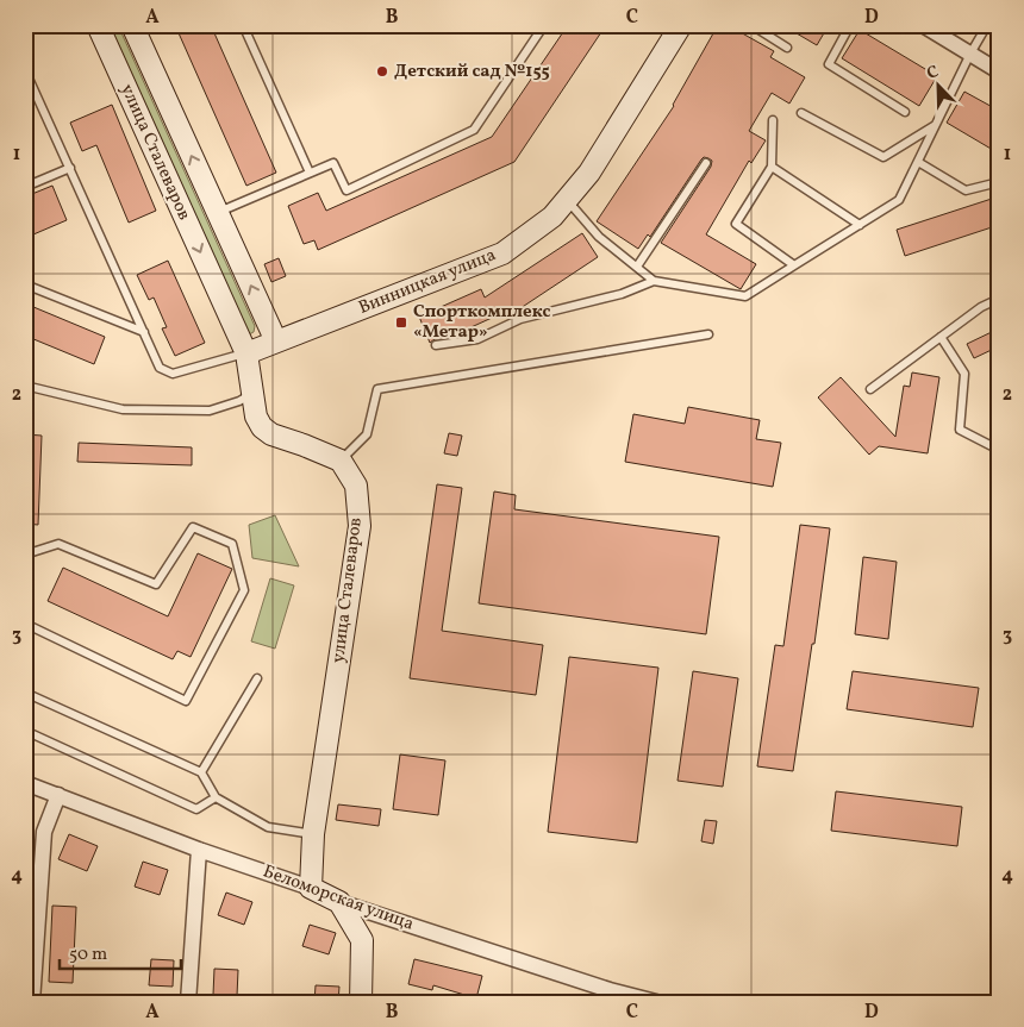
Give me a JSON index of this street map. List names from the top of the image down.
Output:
{
  "streets": {
    "street": ["улица Сталеваров", "Винницкая улица", "Беломорская улица"]
  },
  "crossings": [
    ["улица Сталеваров", "Винницкая улица"],
    ["улица Сталеваров", "Беломорская улица"]
  ],
  "places": {
    "other": ["Детский сад №155"],
    "transit": ["Спорткомплекс «Метар»"]
  },
  "scale_bar": "50 m",
  "north": "top left",
  "grid": {
    "columns": [
      "A",
      "B",
      "C",
      "D"
    ],
    "rows": [
      "1",
      "2",
      "3",
      "4"
    ]
  }
}
